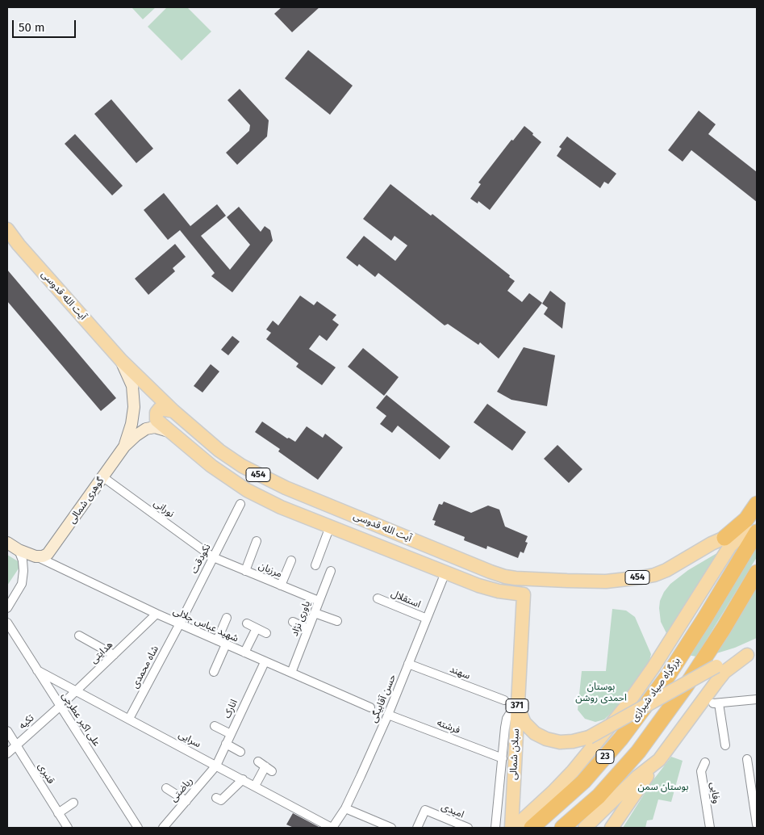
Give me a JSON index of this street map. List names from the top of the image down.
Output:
{
  "streets": {
    "highway": ["بزرگراه صیاد شیرازی", "23"],
    "main road": [
      "آیت الله قدوسی",
      "454",
      "گوهری شمالی",
      "371",
      "سبلان شمالی"
    ],
    "street": [
      "نورانی",
      "نکودقت",
      "مرزبان",
      "استقلال",
      "یاوری نژاد",
      "شهید عباس جلالی",
      "هدایتی",
      "شاه محمدی",
      "سهند",
      "حسن آقابیگی",
      "انارک",
      "علی اکبر عطرچی",
      "تکیه",
      "فرشته",
      "سرایی",
      "قنبری",
      "ریاضتی",
      "وفایی",
      "امیدی"
    ]
  },
  "crossings": [
    ["آیت الله قدوسی", "454"],
    ["آیت الله قدوسی", "گوهری شمالی"],
    ["آیت الله قدوسی", "بزرگراه صیاد شیرازی"],
    ["454", "گوهری شمالی"],
    ["454", "حسن آقابیگی"],
    ["454", "سبلان شمالی"],
    ["گوهری شمالی", "نورانی"],
    ["گوهری شمالی", "شهید عباس جلالی"],
    ["نورانی", "نکودقت"],
    ["نورانی", "مرزبان"],
    ["نکودقت", "مرزبان"],
    ["نکودقت", "شهید عباس جلالی"],
    ["نکودقت", "شاه محمدی"],
    ["مرزبان", "یاوری نژاد"],
    ["استقلال", "حسن آقابیگی"],
    ["یاوری نژاد", "شهید عباس جلالی"],
    ["شهید عباس جلالی", "هدایتی"],
    ["شهید عباس جلالی", "شاه محمدی"],
    ["شهید عباس جلالی", "انارک"],
    ["هدایتی", "علی اکبر عطرچی"],
    ["هدایتی", "تکیه"],
    ["هدایتی", "سرایی"],
    ["شاه محمدی", "سرایی"],
    ["سهند", "حسن آقابیگی"],
    ["حسن آقابیگی", "فرشته"],
    ["حسن آقابیگی", "سرایی"],
    ["انارک", "سرایی"],
    ["انارک", "ریاضتی"],
    ["علی اکبر عطرچی", "تکیه"],
    ["علی اکبر عطرچی", "سرایی"],
    ["تکیه", "قنبری"],
    ["سرایی", "ریاضتی"]
  ],
  "parks": ["بوستان احمدی روشن", "بوستان سمن"],
  "scale_bar": "50 m"
}
